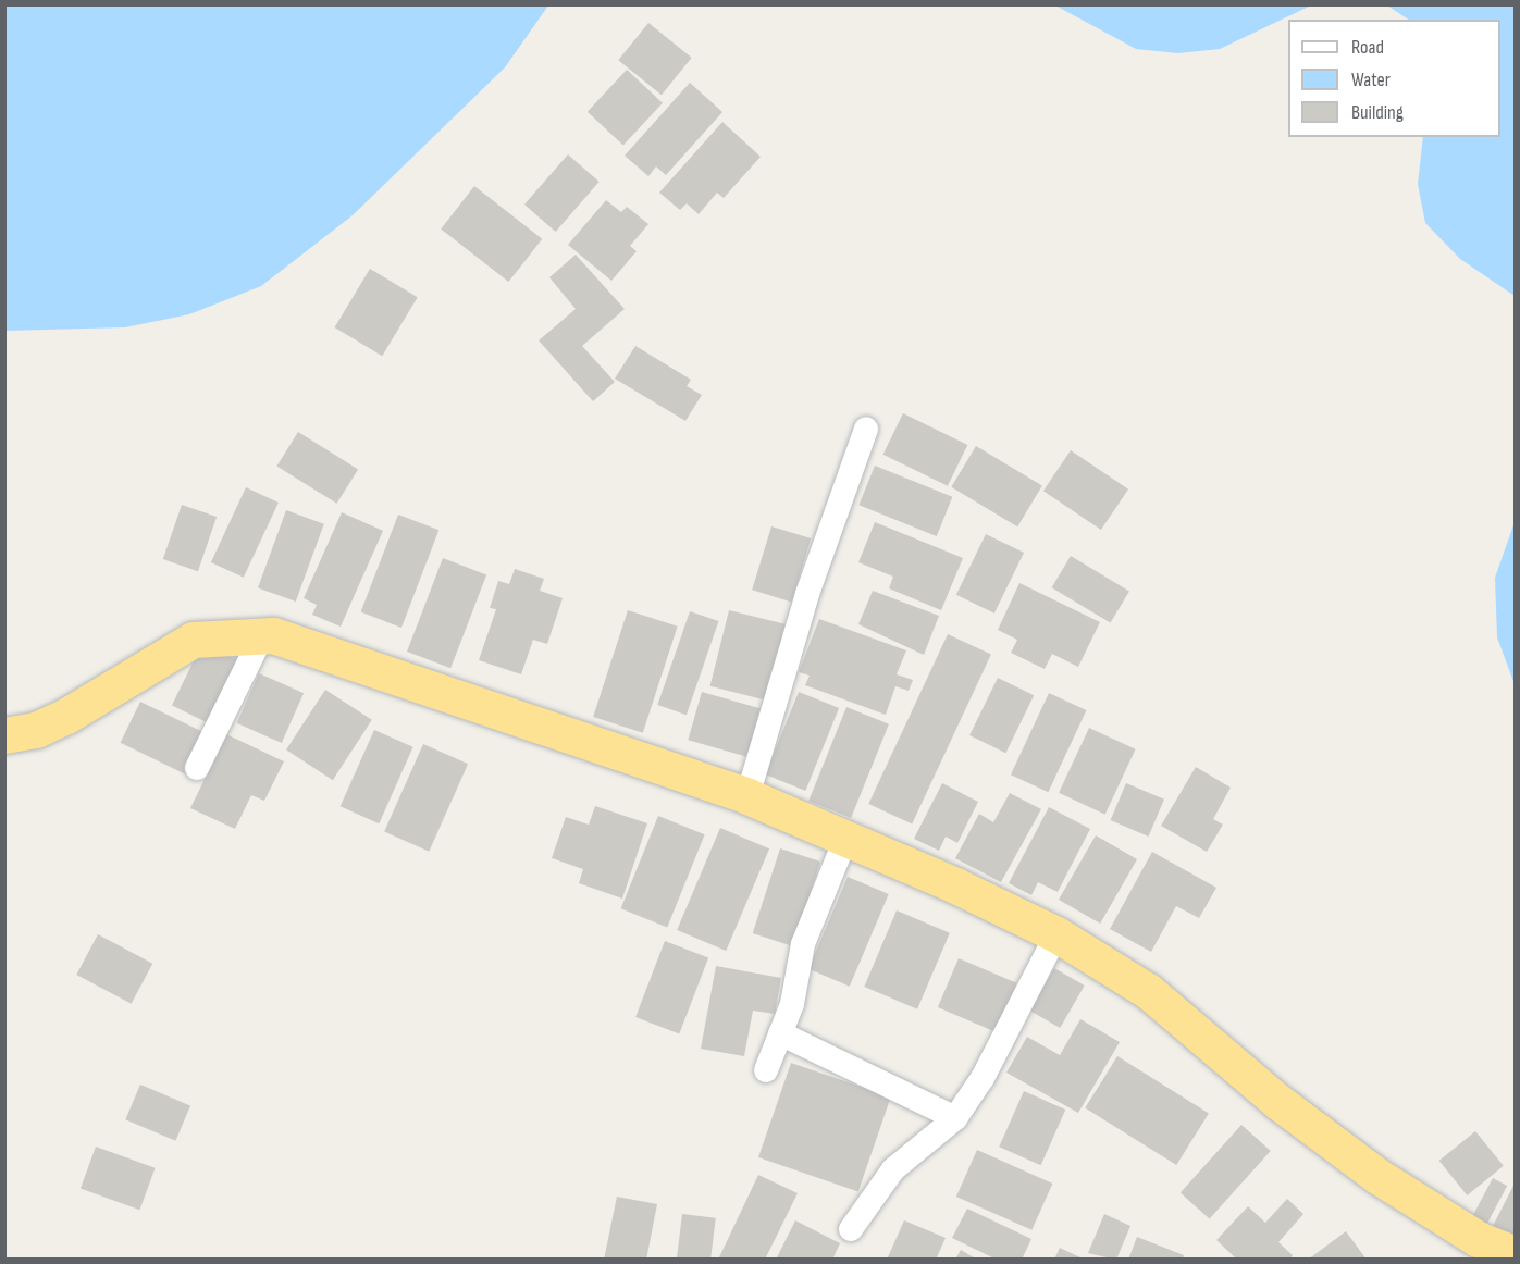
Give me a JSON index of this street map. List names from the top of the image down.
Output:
{
  "legend": ["Road", "Water", "Building"]
}
